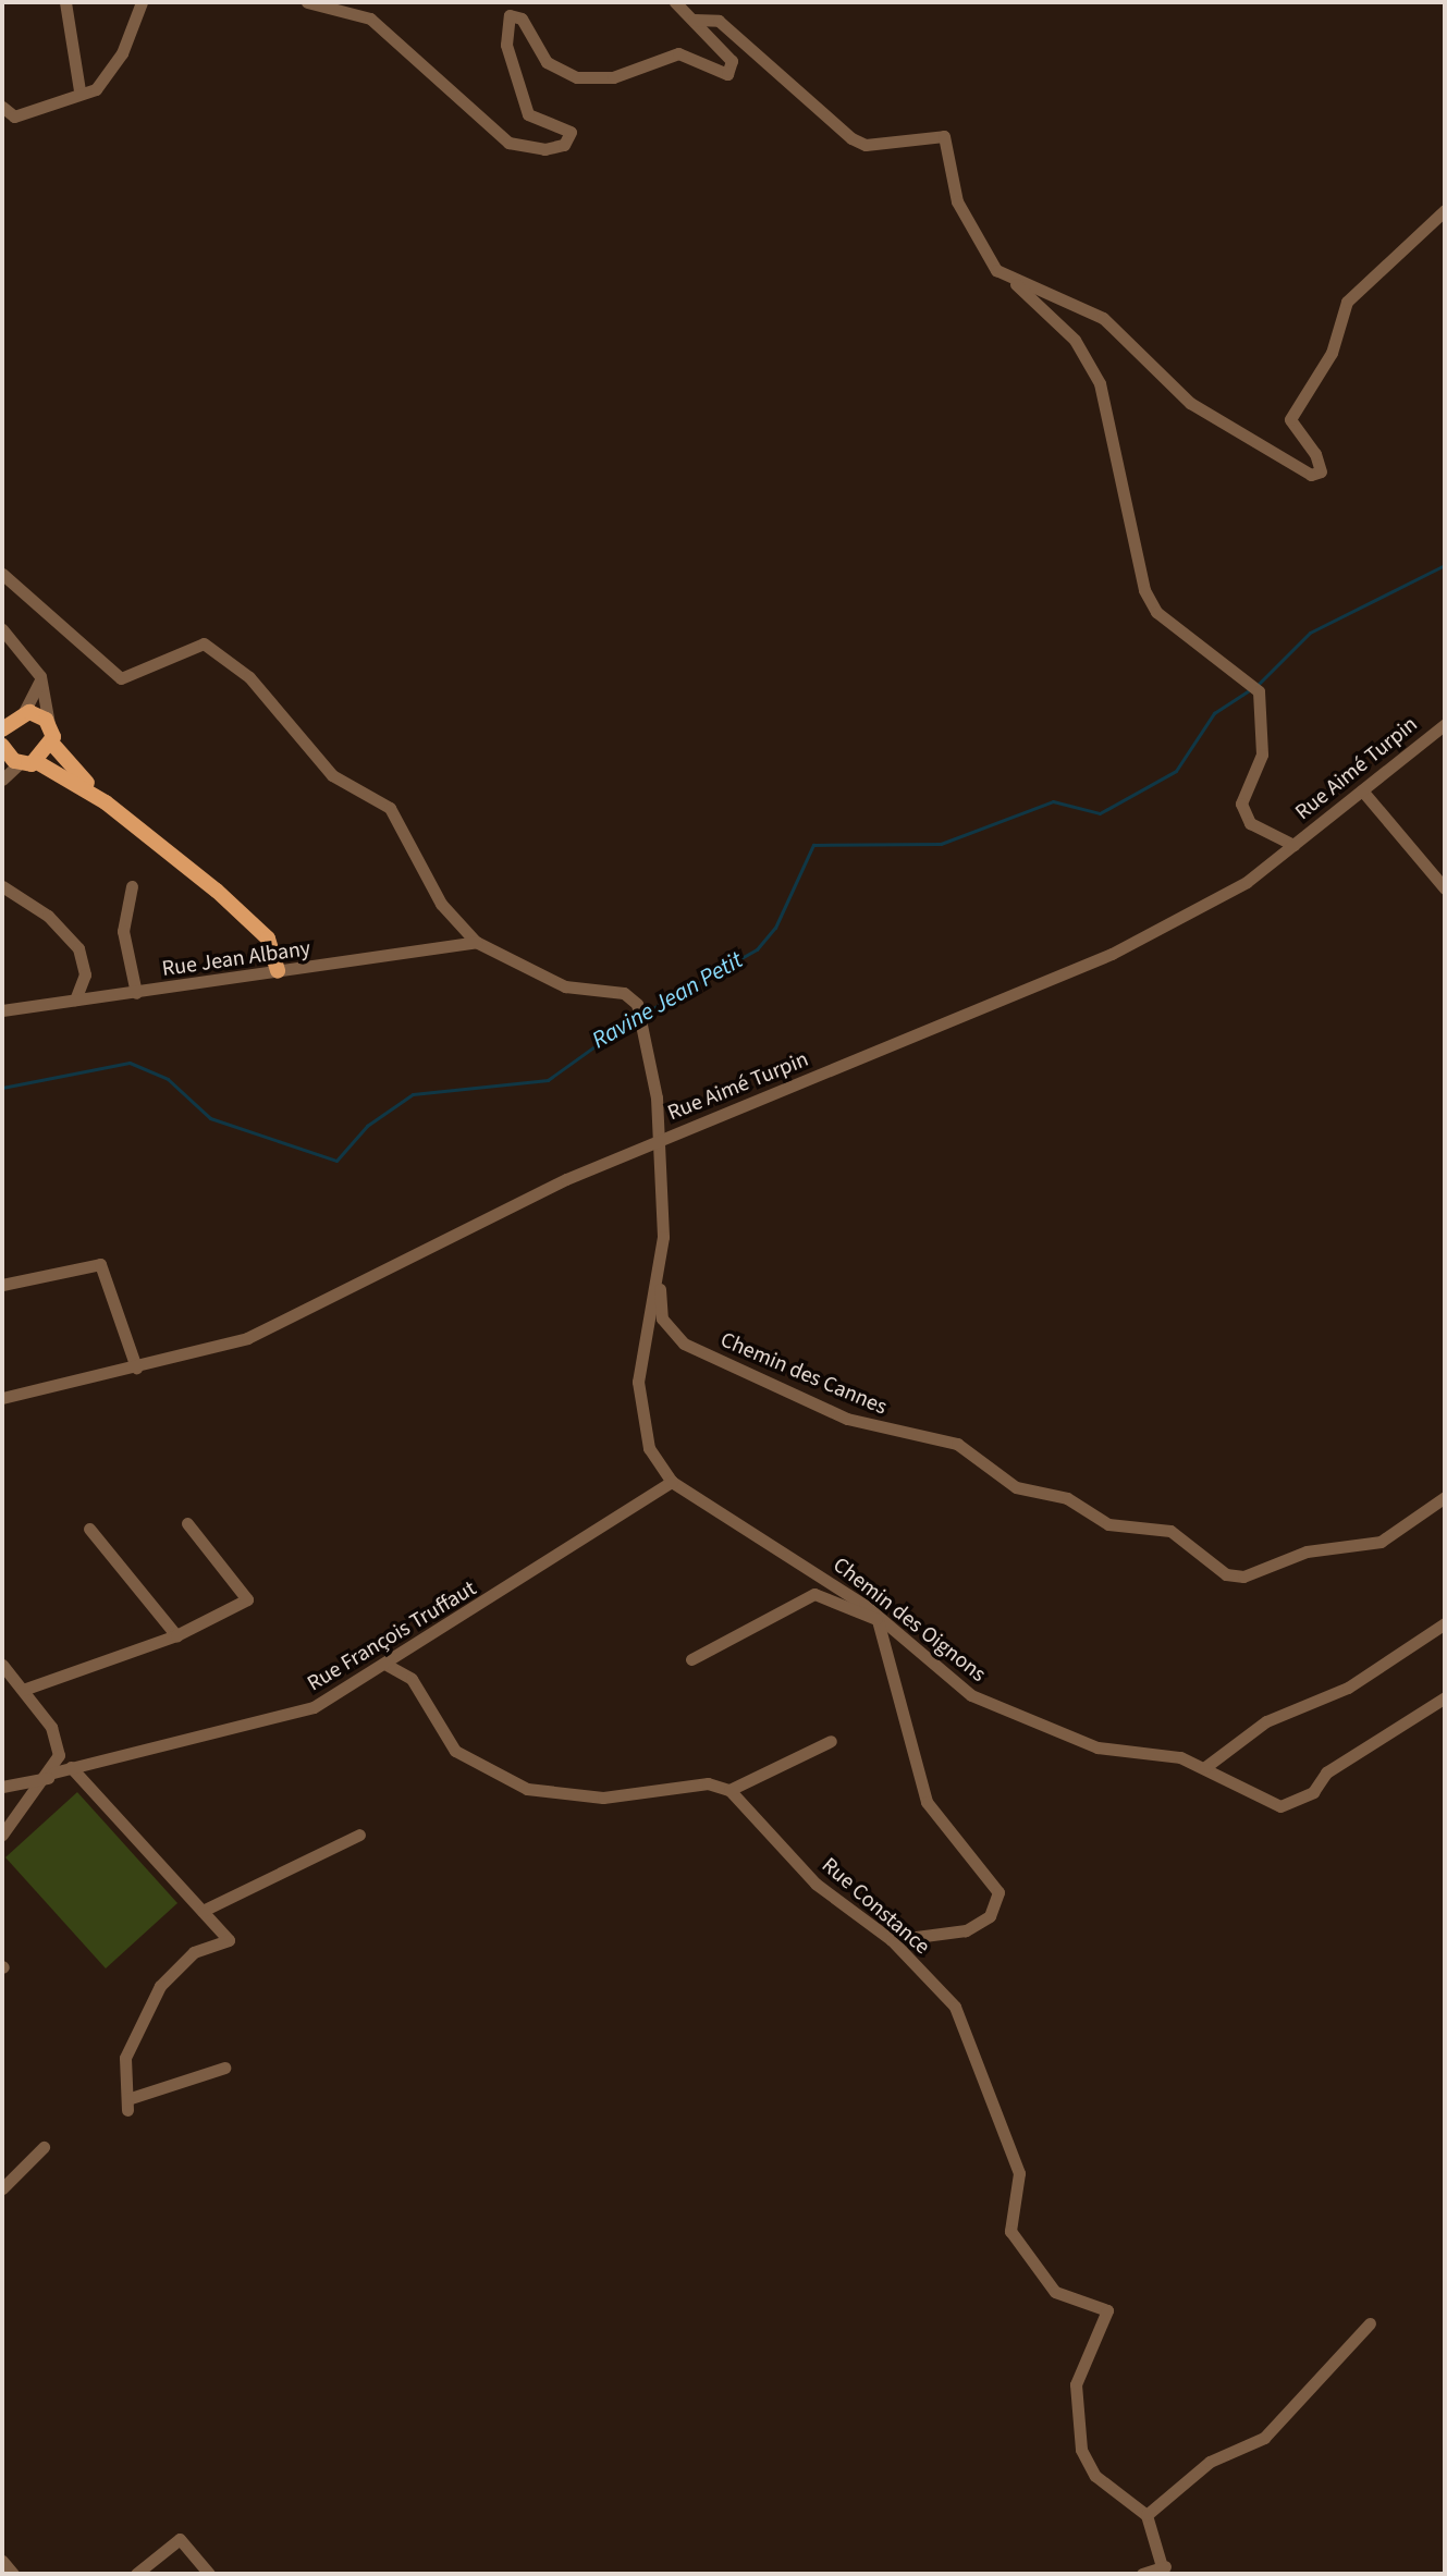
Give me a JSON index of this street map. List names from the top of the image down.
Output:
{
  "streets": {
    "street": [
      "Rue Aimé Turpin",
      "Rue Jean Albany",
      "Chemin des Cannes",
      "Chemin des Oignons",
      "Rue François Truffaut",
      "Rue Constance"
    ]
  },
  "crossings": [
    ["Rue Aimé Turpin", "Chemin des Oignons"],
    ["Rue Jean Albany", "Chemin des Oignons"],
    ["Chemin des Cannes", "Chemin des Oignons"],
    ["Chemin des Oignons", "Rue François Truffaut"]
  ],
  "water": ["Ravine Jean Petit"]
}
